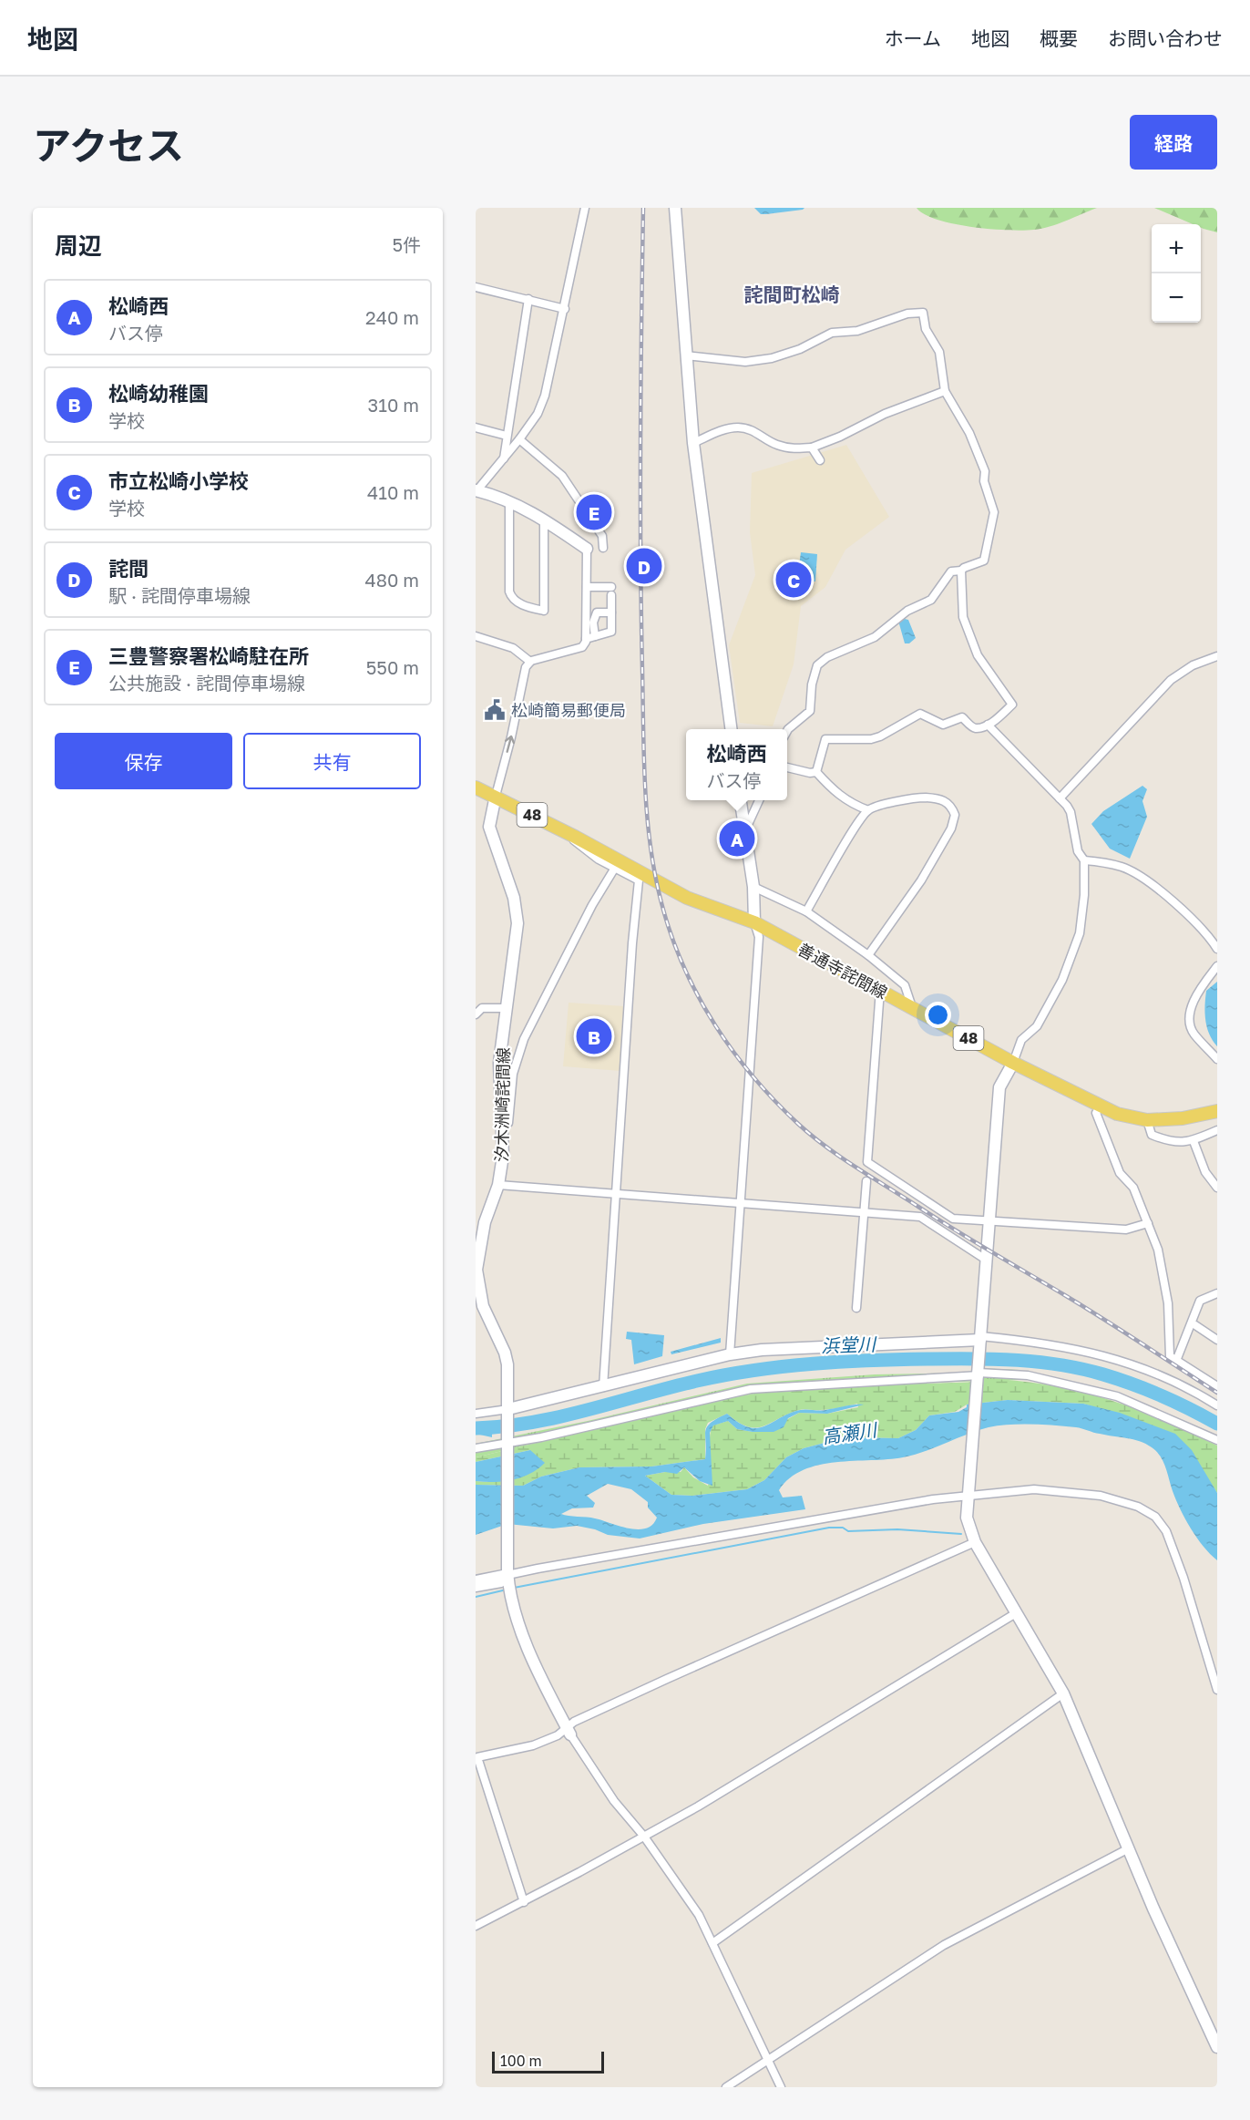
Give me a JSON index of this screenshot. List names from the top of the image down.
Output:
{
  "streets": {
    "main road": ["48", "善通寺詫間線"],
    "street": ["汐木洲崎詫間線"]
  },
  "crossings": [
    ["善通寺詫間線", "汐木洲崎詫間線"]
  ],
  "districts": ["詫間町松崎"],
  "water": ["浜堂川", "高瀬川"],
  "places": {
    "public building": ["松崎簡易郵便局"]
  },
  "scale_bar": "100 m",
  "page": {
    "header": "地図",
    "nav": [
      "ホーム",
      "地図",
      "概要",
      "お問い合わせ"
    ],
    "title": "アクセス",
    "buttons": [
      "経路",
      ["保存", "共有"]
    ],
    "heading": ["周辺", "5件"],
    "map_buttons": ["+", "−"],
    "list": [
      {
        "mark": "A",
        "name": "松崎西",
        "note": "バス停",
        "value": "240 m"
      },
      {
        "mark": "B",
        "name": "松崎幼稚園",
        "note": "学校",
        "value": "310 m"
      },
      {
        "mark": "C",
        "name": "市立松崎小学校",
        "note": "学校",
        "value": "410 m"
      },
      {
        "mark": "D",
        "name": "詫間",
        "note": "駅 · 詫間停車場線",
        "value": "480 m"
      },
      {
        "mark": "E",
        "name": "三豊警察署松崎駐在所",
        "note": "公共施設 · 詫間停車場線",
        "value": "550 m"
      }
    ],
    "pins": [
      "E",
      "D",
      "C",
      "A",
      "B"
    ],
    "popup": ["松崎西", "バス停"],
    "scale": "100 m"
  }
}
